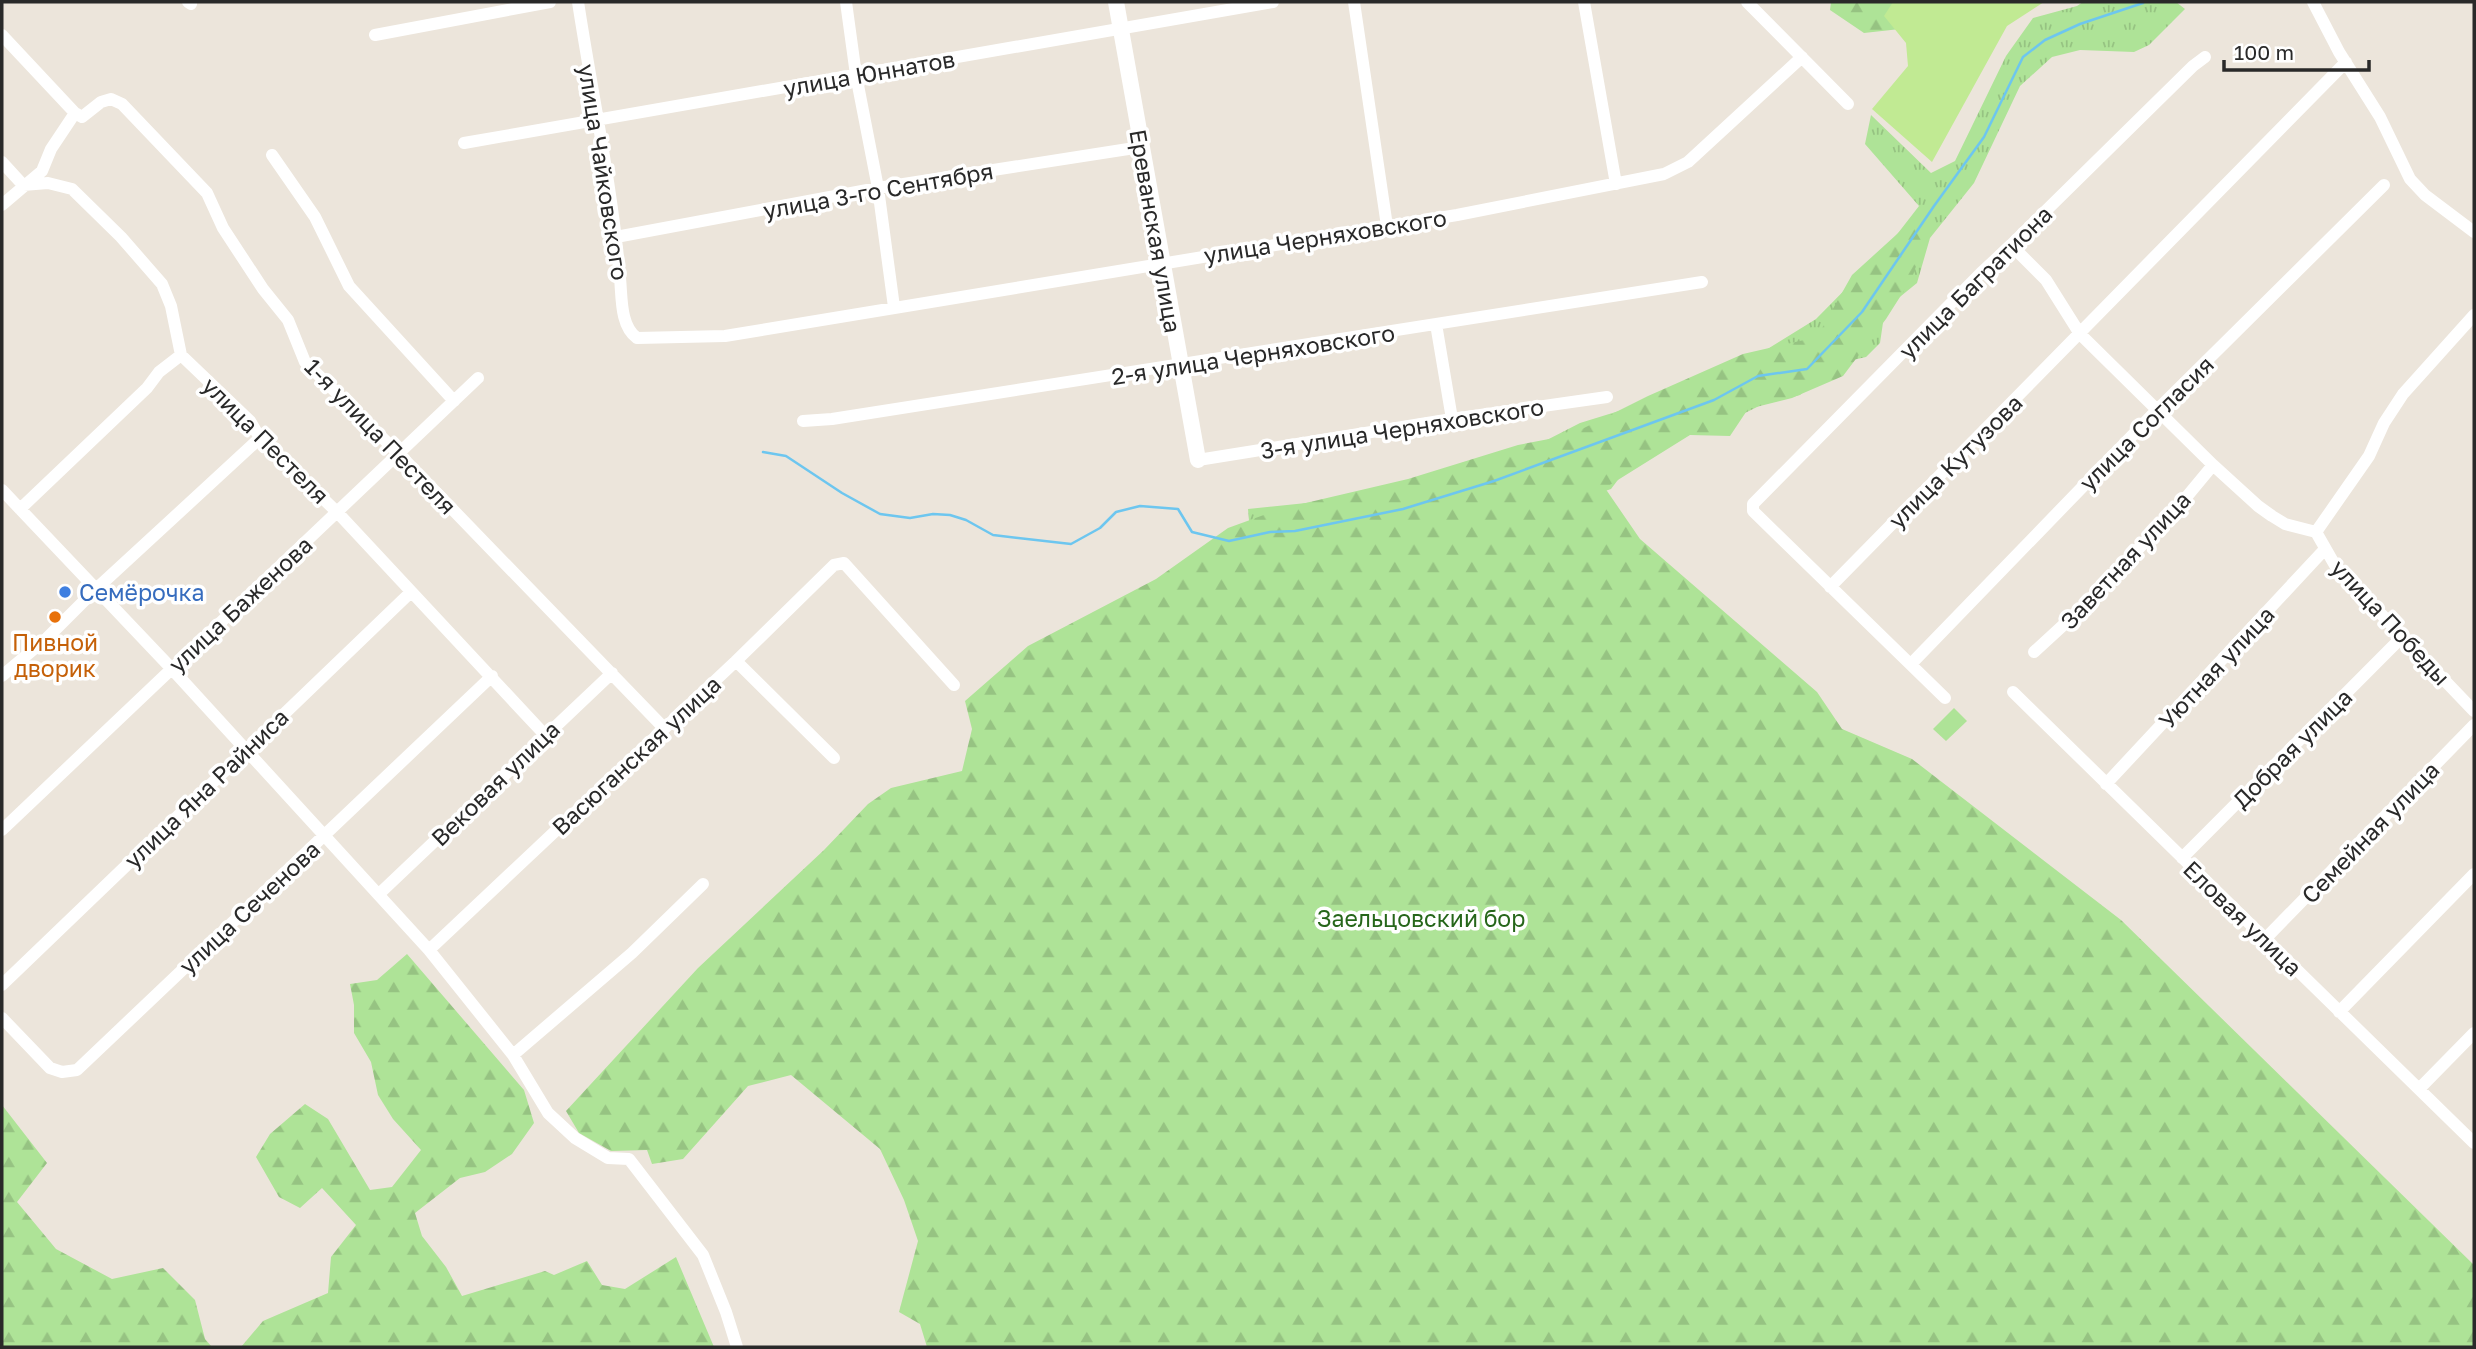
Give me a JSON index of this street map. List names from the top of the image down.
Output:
{
  "streets": {
    "street": [
      "улица Юннатов",
      "улица Чайковского",
      "улица 3-го Сентября",
      "Ереванская улица",
      "улица Черняховского",
      "улица Багратиона",
      "2-я улица Черняховского",
      "улица Согласия",
      "3-я улица Черняховского",
      "1-я улица Пестеля",
      "улица Пестеля",
      "улица Кутузова",
      "Заветная улица",
      "улица Баженова",
      "улица Победы",
      "Уютная улица",
      "Добрая улица",
      "Васюганская улица",
      "Вековая улица",
      "улица Яна Райниса",
      "Семейная улица",
      "улица Сеченова",
      "Еловая улица"
    ]
  },
  "crossings": [
    ["улица Юннатов", "улица Чайковского"],
    ["улица Юннатов", "Ереванская улица"],
    ["улица Чайковского", "улица 3-го Сентября"],
    ["улица Чайковского", "улица Черняховского"],
    ["улица 3-го Сентября", "Ереванская улица"],
    ["Ереванская улица", "улица Черняховского"],
    ["Ереванская улица", "2-я улица Черняховского"],
    ["Ереванская улица", "3-я улица Черняховского"],
    ["улица Багратиона", "улица Кутузова"],
    ["1-я улица Пестеля", "улица Баженова"],
    ["1-я улица Пестеля", "Васюганская улица"],
    ["1-я улица Пестеля", "Вековая улица"],
    ["улица Пестеля", "улица Баженова"],
    ["улица Пестеля", "Вековая улица"],
    ["улица Пестеля", "улица Яна Райниса"],
    ["улица Пестеля", "улица Сеченова"],
    ["улица Победы", "Уютная улица"],
    ["улица Победы", "Добрая улица"],
    ["Уютная улица", "Еловая улица"],
    ["Добрая улица", "Еловая улица"],
    ["Семейная улица", "Еловая улица"]
  ],
  "parks": ["Заельцовский бор"],
  "places": ["Семёрочка", "Пивной дворик"],
  "scale_bar": "100 m"
}
